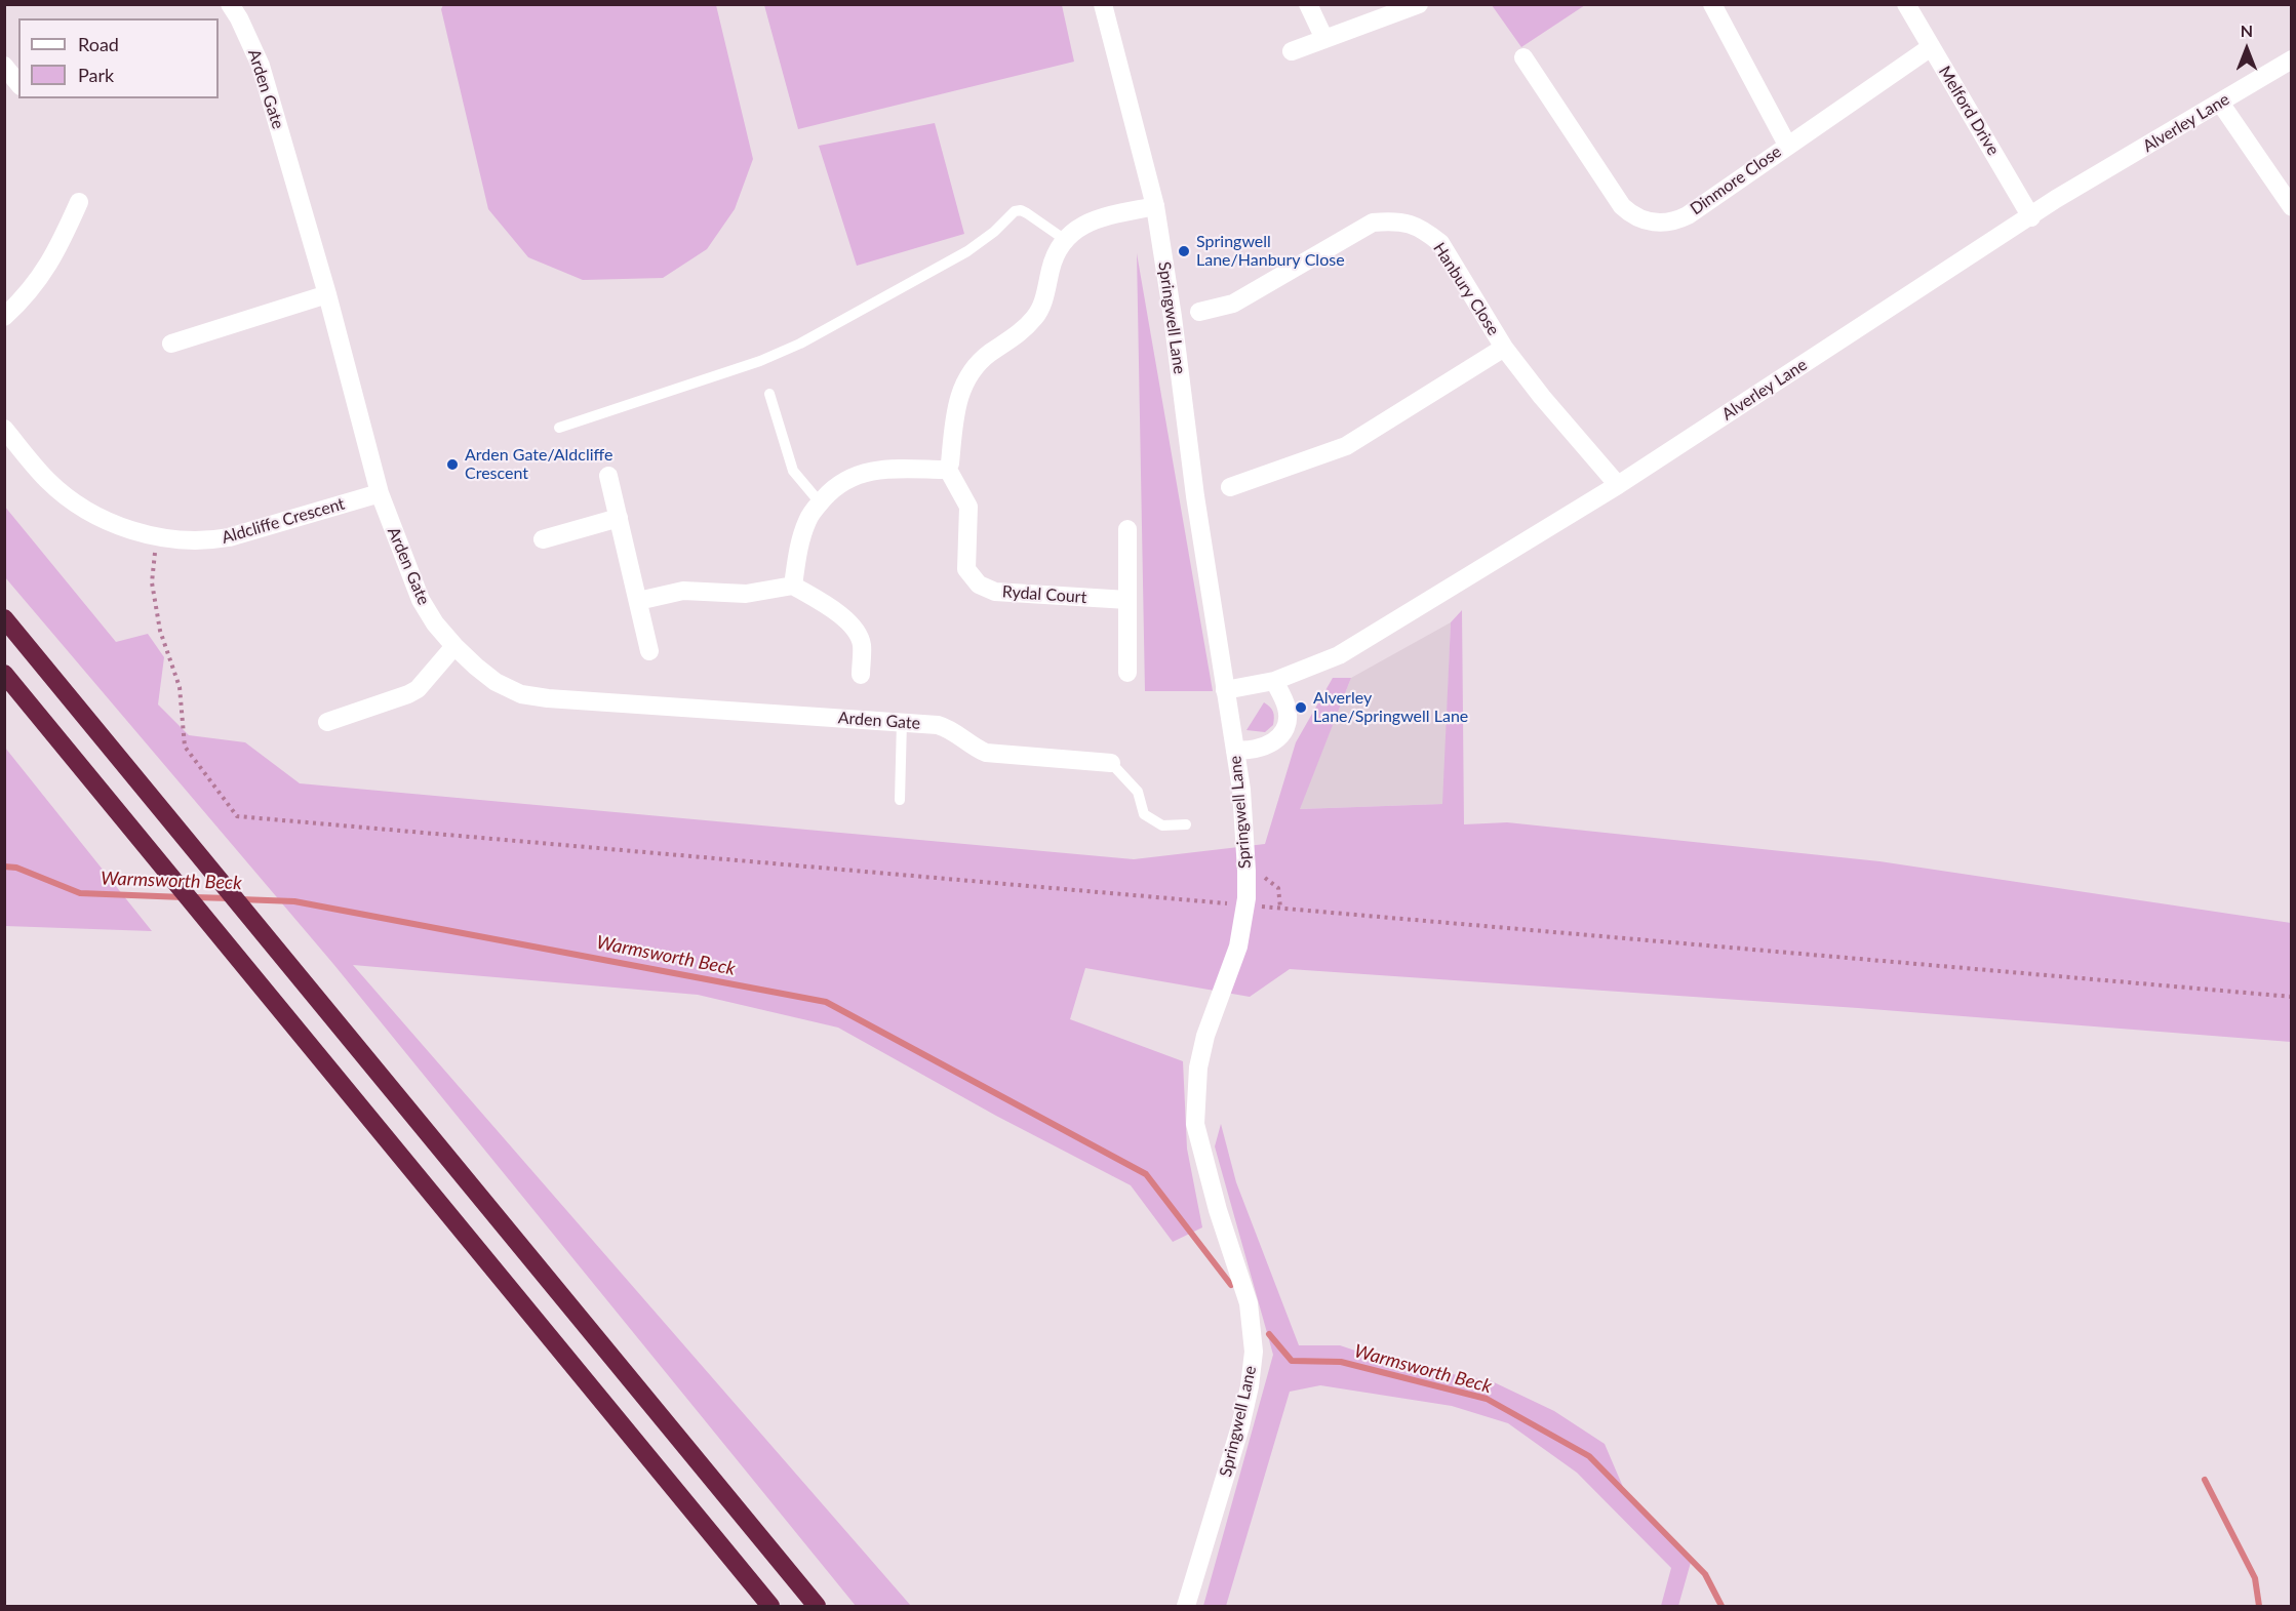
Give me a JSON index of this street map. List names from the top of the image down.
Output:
{
  "streets": {
    "street": [
      "Arden Gate",
      "Melford Drive",
      "Alverley Lane",
      "Dinmore Close",
      "Hanbury Close",
      "Springwell Lane",
      "Aldcliffe Crescent",
      "Rydal Court"
    ]
  },
  "crossings": [
    ["Arden Gate", "Aldcliffe Crescent"],
    ["Melford Drive", "Alverley Lane"],
    ["Melford Drive", "Dinmore Close"],
    ["Alverley Lane", "Hanbury Close"],
    ["Alverley Lane", "Springwell Lane"]
  ],
  "water": ["Warmsworth Beck"],
  "places": ["Springwell Lane/Hanbury Close", "Arden Gate/Aldcliffe Crescent", "Alverley Lane/Springwell Lane"],
  "legend": ["Road", "Park"],
  "north": "top"
}
